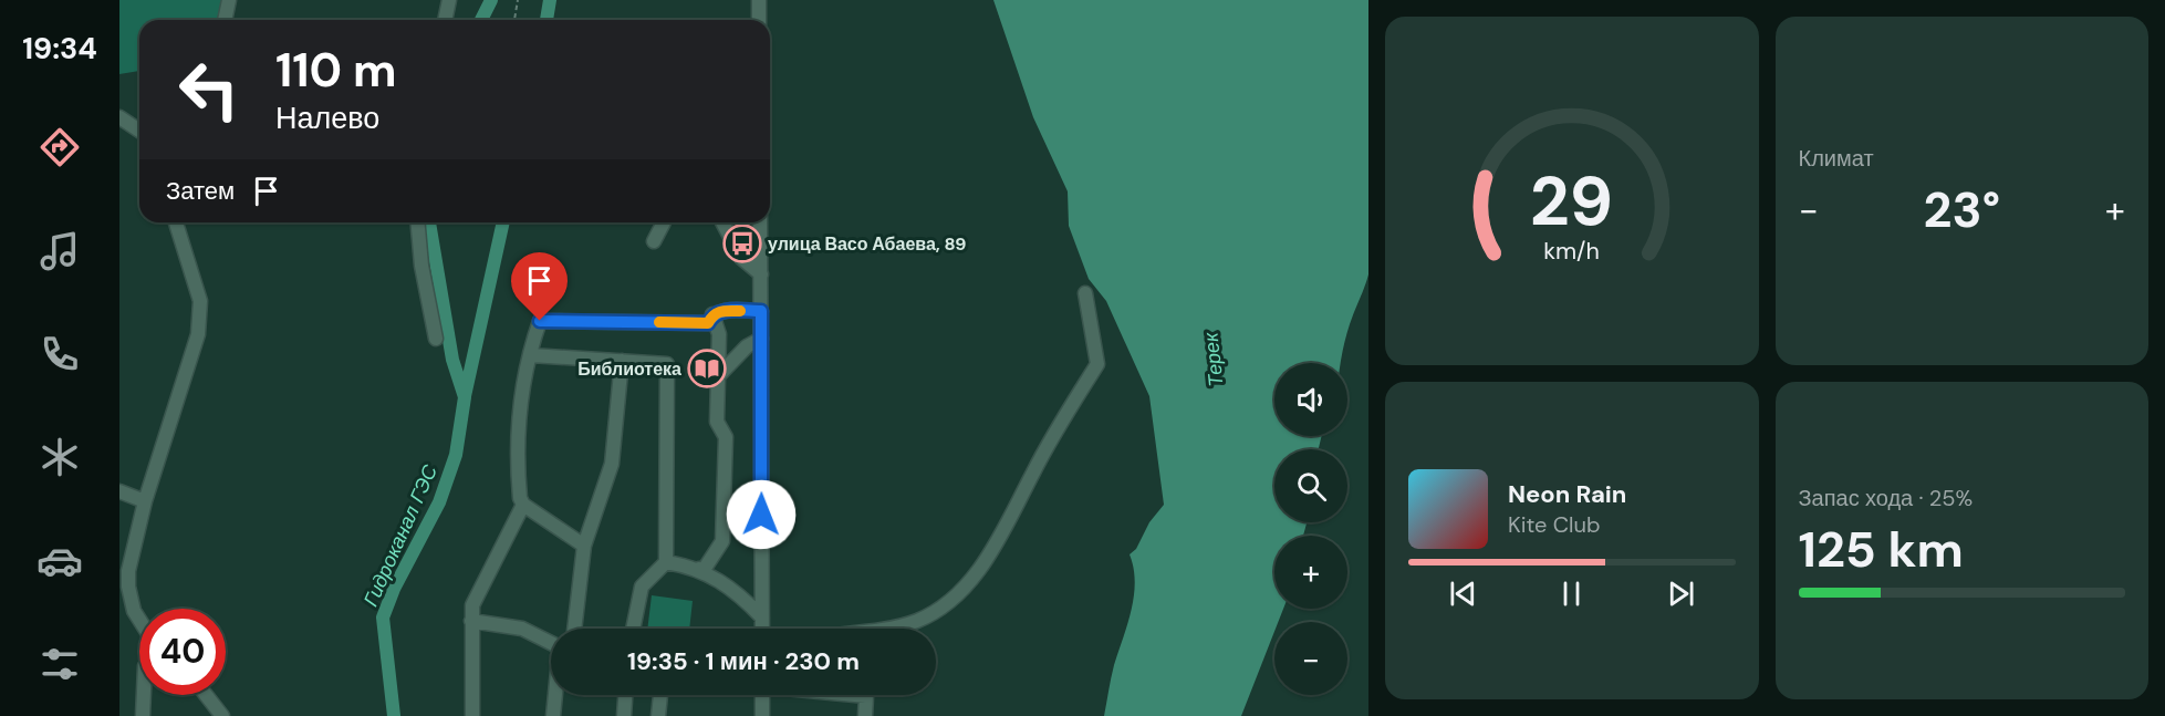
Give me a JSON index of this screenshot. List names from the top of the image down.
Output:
{
  "water": ["Терек", "Гидроканал ГЭС"],
  "places": {
    "bus stop": ["улица Васо Абаева, 89"],
    "library": ["Библиотека"]
  },
  "page": {
    "tabs": "19:34",
    "tile": [
      "Климат",
      ["Запас хода · 25%", "125 km"]
    ],
    "turn": ["110 m", "Налево"],
    "then": "Затем",
    "heat": ["−", "23°", "+"],
    "map_buttons": ["+", "−"],
    "song": ["Neon Rain", "Kite Club"],
    "limit": "40",
    "trip": "19:35 · 1 мин · 230 m",
    "gauge": ["29", "km/h"]
  }
}
